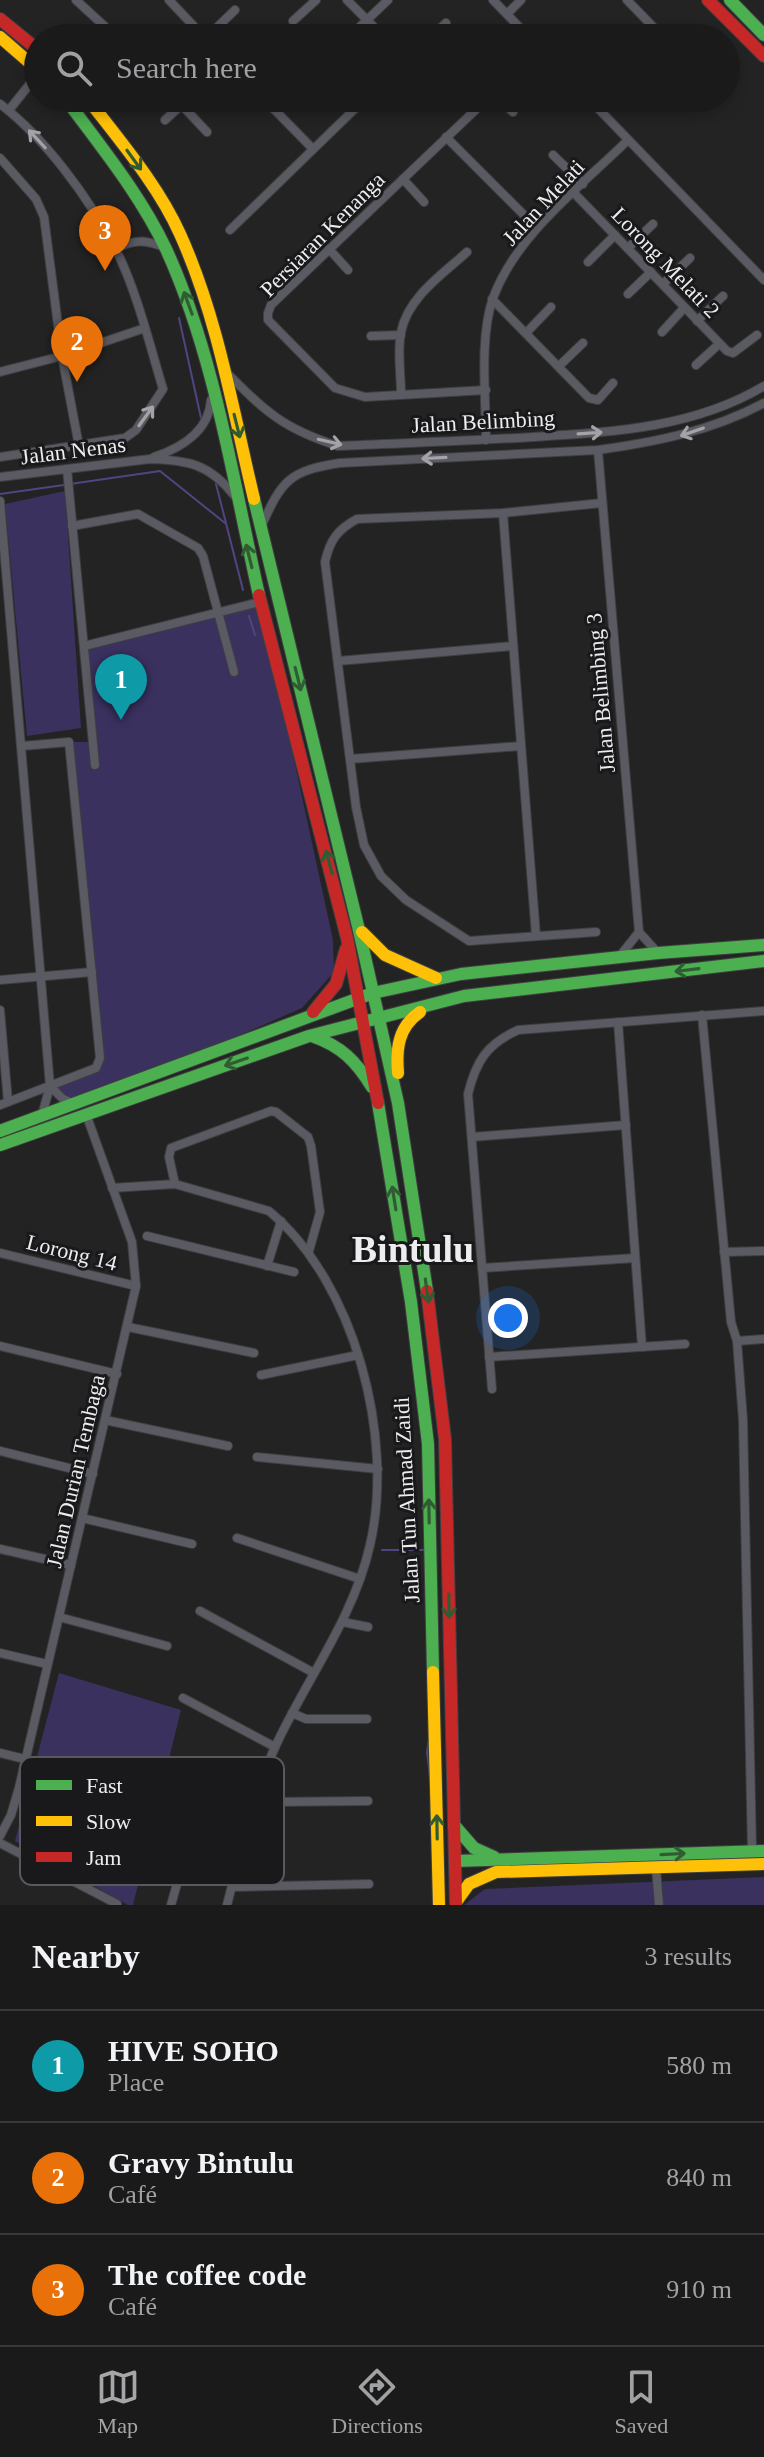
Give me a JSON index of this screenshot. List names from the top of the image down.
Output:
{
  "streets": {
    "main road": ["Jalan Tun Ahmad Zaidi"],
    "street": [
      "Jalan Melati",
      "Persiaran Kenanga",
      "Lorong Melati 2",
      "Jalan Belimbing",
      "Jalan Nenas",
      "Jalan Belimbing 3",
      "Lorong 14",
      "Jalan Durian Tembaga"
    ]
  },
  "crossings": [
    ["Jalan Melati", "Persiaran Kenanga"],
    ["Jalan Melati", "Lorong Melati 2"],
    ["Jalan Melati", "Jalan Belimbing"],
    ["Jalan Belimbing", "Jalan Belimbing 3"],
    ["Jalan Nenas", "Jalan Tun Ahmad Zaidi"],
    ["Lorong 14", "Jalan Durian Tembaga"]
  ],
  "districts": ["Bintulu"],
  "legend": ["Fast", "Slow", "Jam"],
  "page": {
    "search": "Search here",
    "pins": ["3", "2", "1"],
    "heading": ["Nearby", "3 results"],
    "list": [
      {
        "mark": "1",
        "name": "HIVE SOHO",
        "note": "Place",
        "value": "580 m"
      },
      {
        "mark": "2",
        "name": "Gravy Bintulu",
        "note": "Café",
        "value": "840 m"
      },
      {
        "mark": "3",
        "name": "The coffee code",
        "note": "Café",
        "value": "910 m"
      }
    ],
    "nav": ["Map", "Directions", "Saved"]
  }
}
